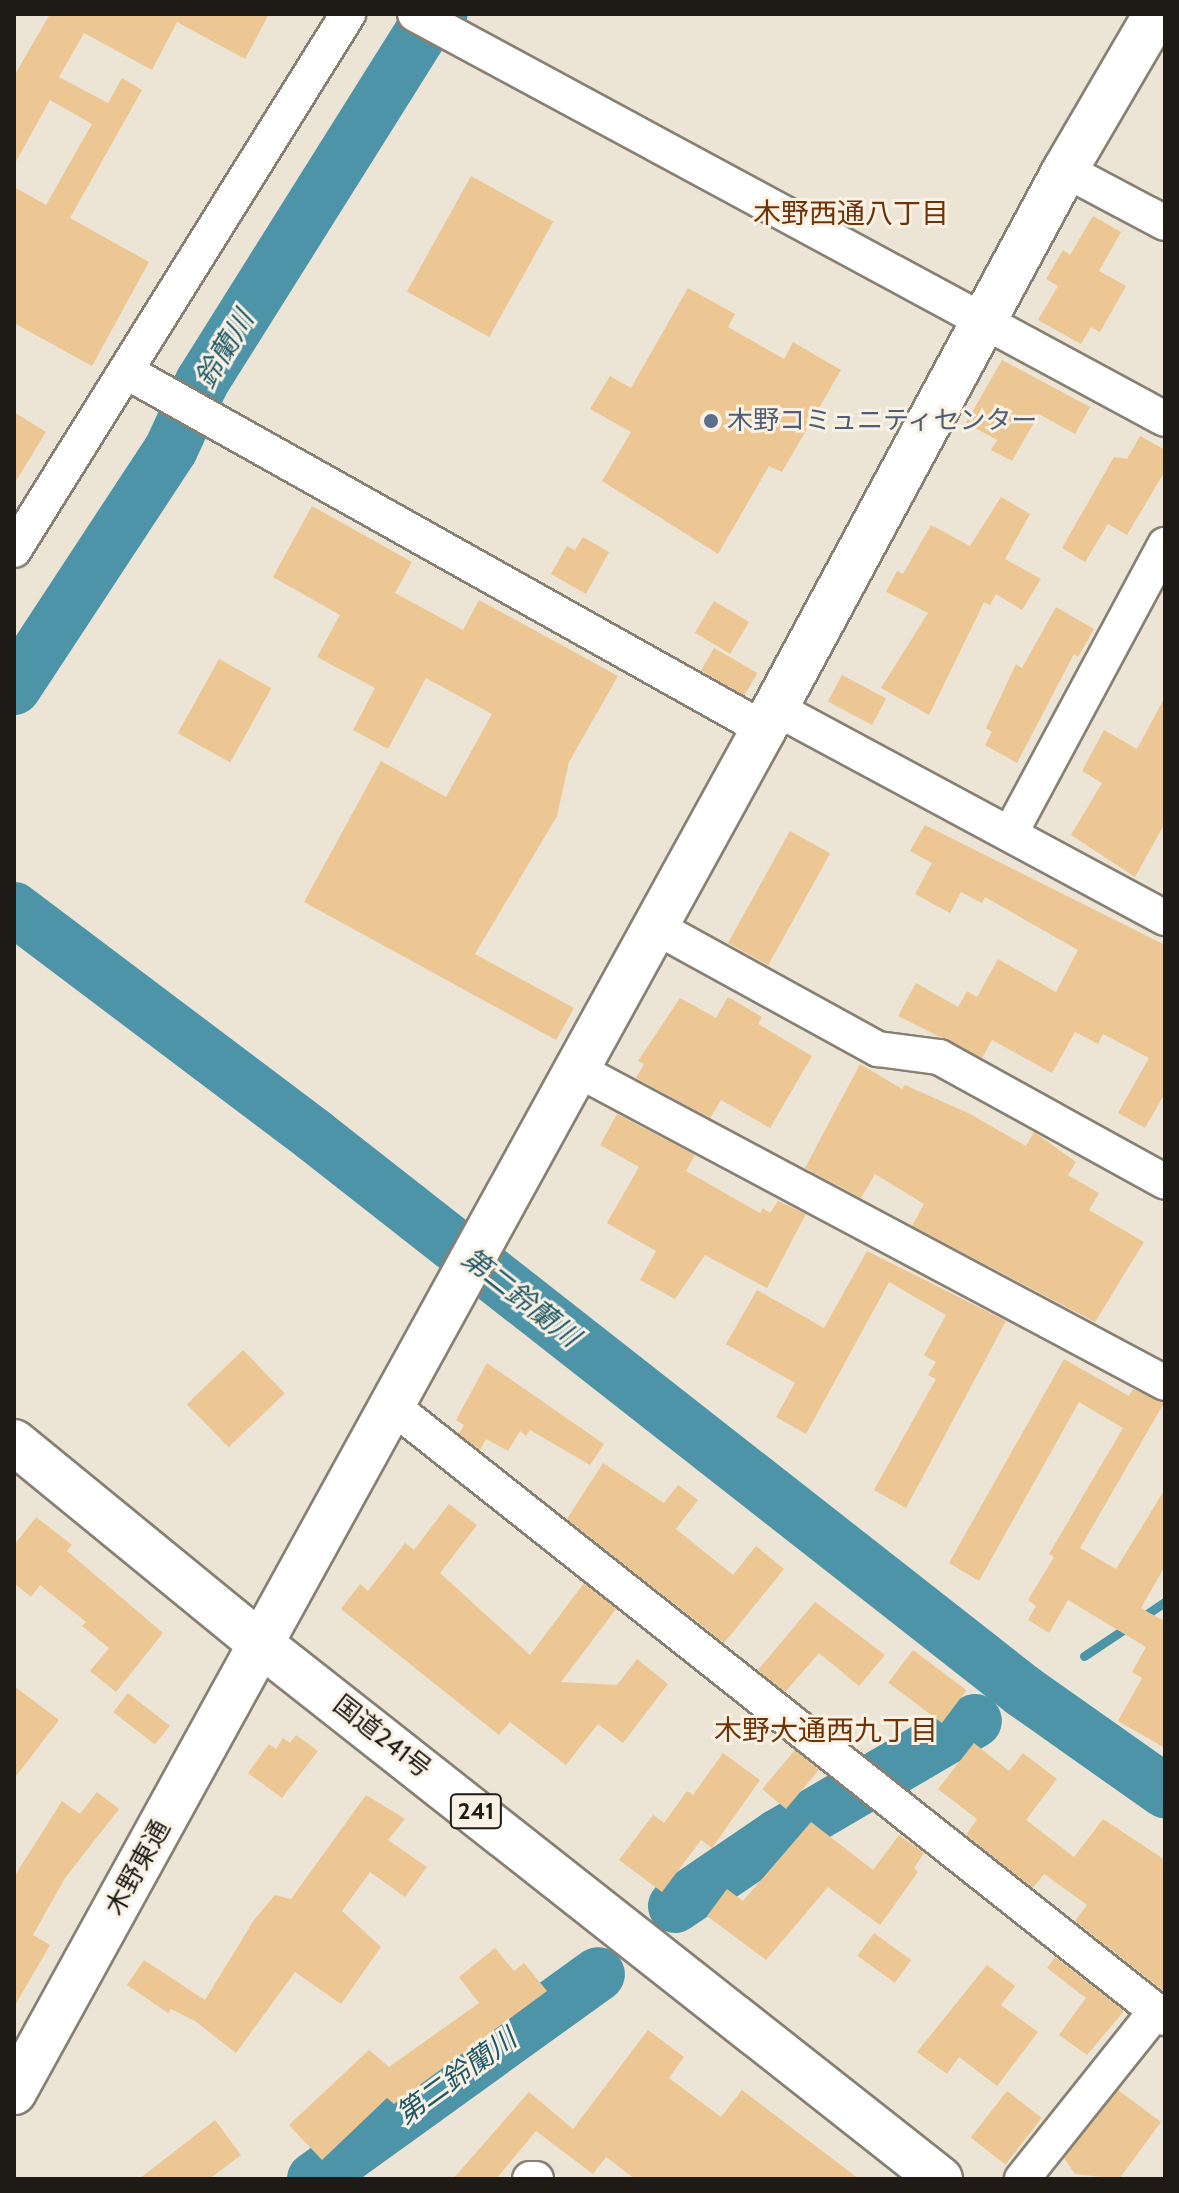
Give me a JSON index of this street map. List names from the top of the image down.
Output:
{
  "streets": {
    "main road": ["国道241号", "241", "木野東通"]
  },
  "crossings": [
    ["国道241号", "木野東通"]
  ],
  "districts": ["木野西通八丁目", "木野大通西九丁目"],
  "water": ["鈴蘭川", "第二鈴蘭川"],
  "places": ["木野コミュニティセンター"]
}
